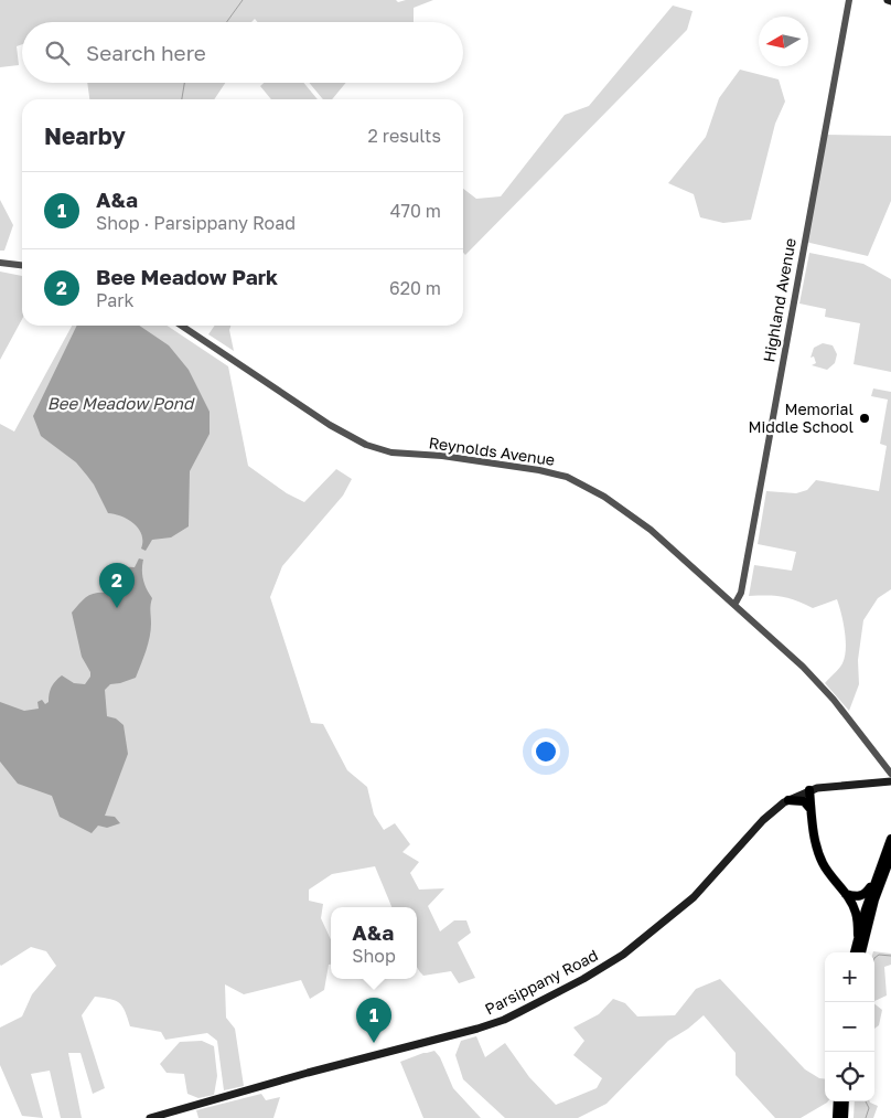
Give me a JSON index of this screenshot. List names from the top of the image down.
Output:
{
  "streets": {
    "main road": ["Parsippany Road"],
    "street": ["Highland Avenue", "Reynolds Avenue"]
  },
  "crossings": [
    ["Highland Avenue", "Reynolds Avenue"]
  ],
  "water": ["Bee Meadow Pond"],
  "places": ["Memorial Middle School"],
  "north": "left",
  "page": {
    "search": "Search here",
    "heading": ["Nearby", "2 results"],
    "list": [
      {
        "mark": "1",
        "name": "A&a",
        "note": "Shop · Parsippany Road",
        "value": "470 m"
      },
      {
        "mark": "2",
        "name": "Bee Meadow Park",
        "note": "Park",
        "value": "620 m"
      }
    ],
    "pins": ["2", "1"],
    "popup": ["A&a", "Shop"],
    "map_buttons": ["+", "−"]
  }
}
